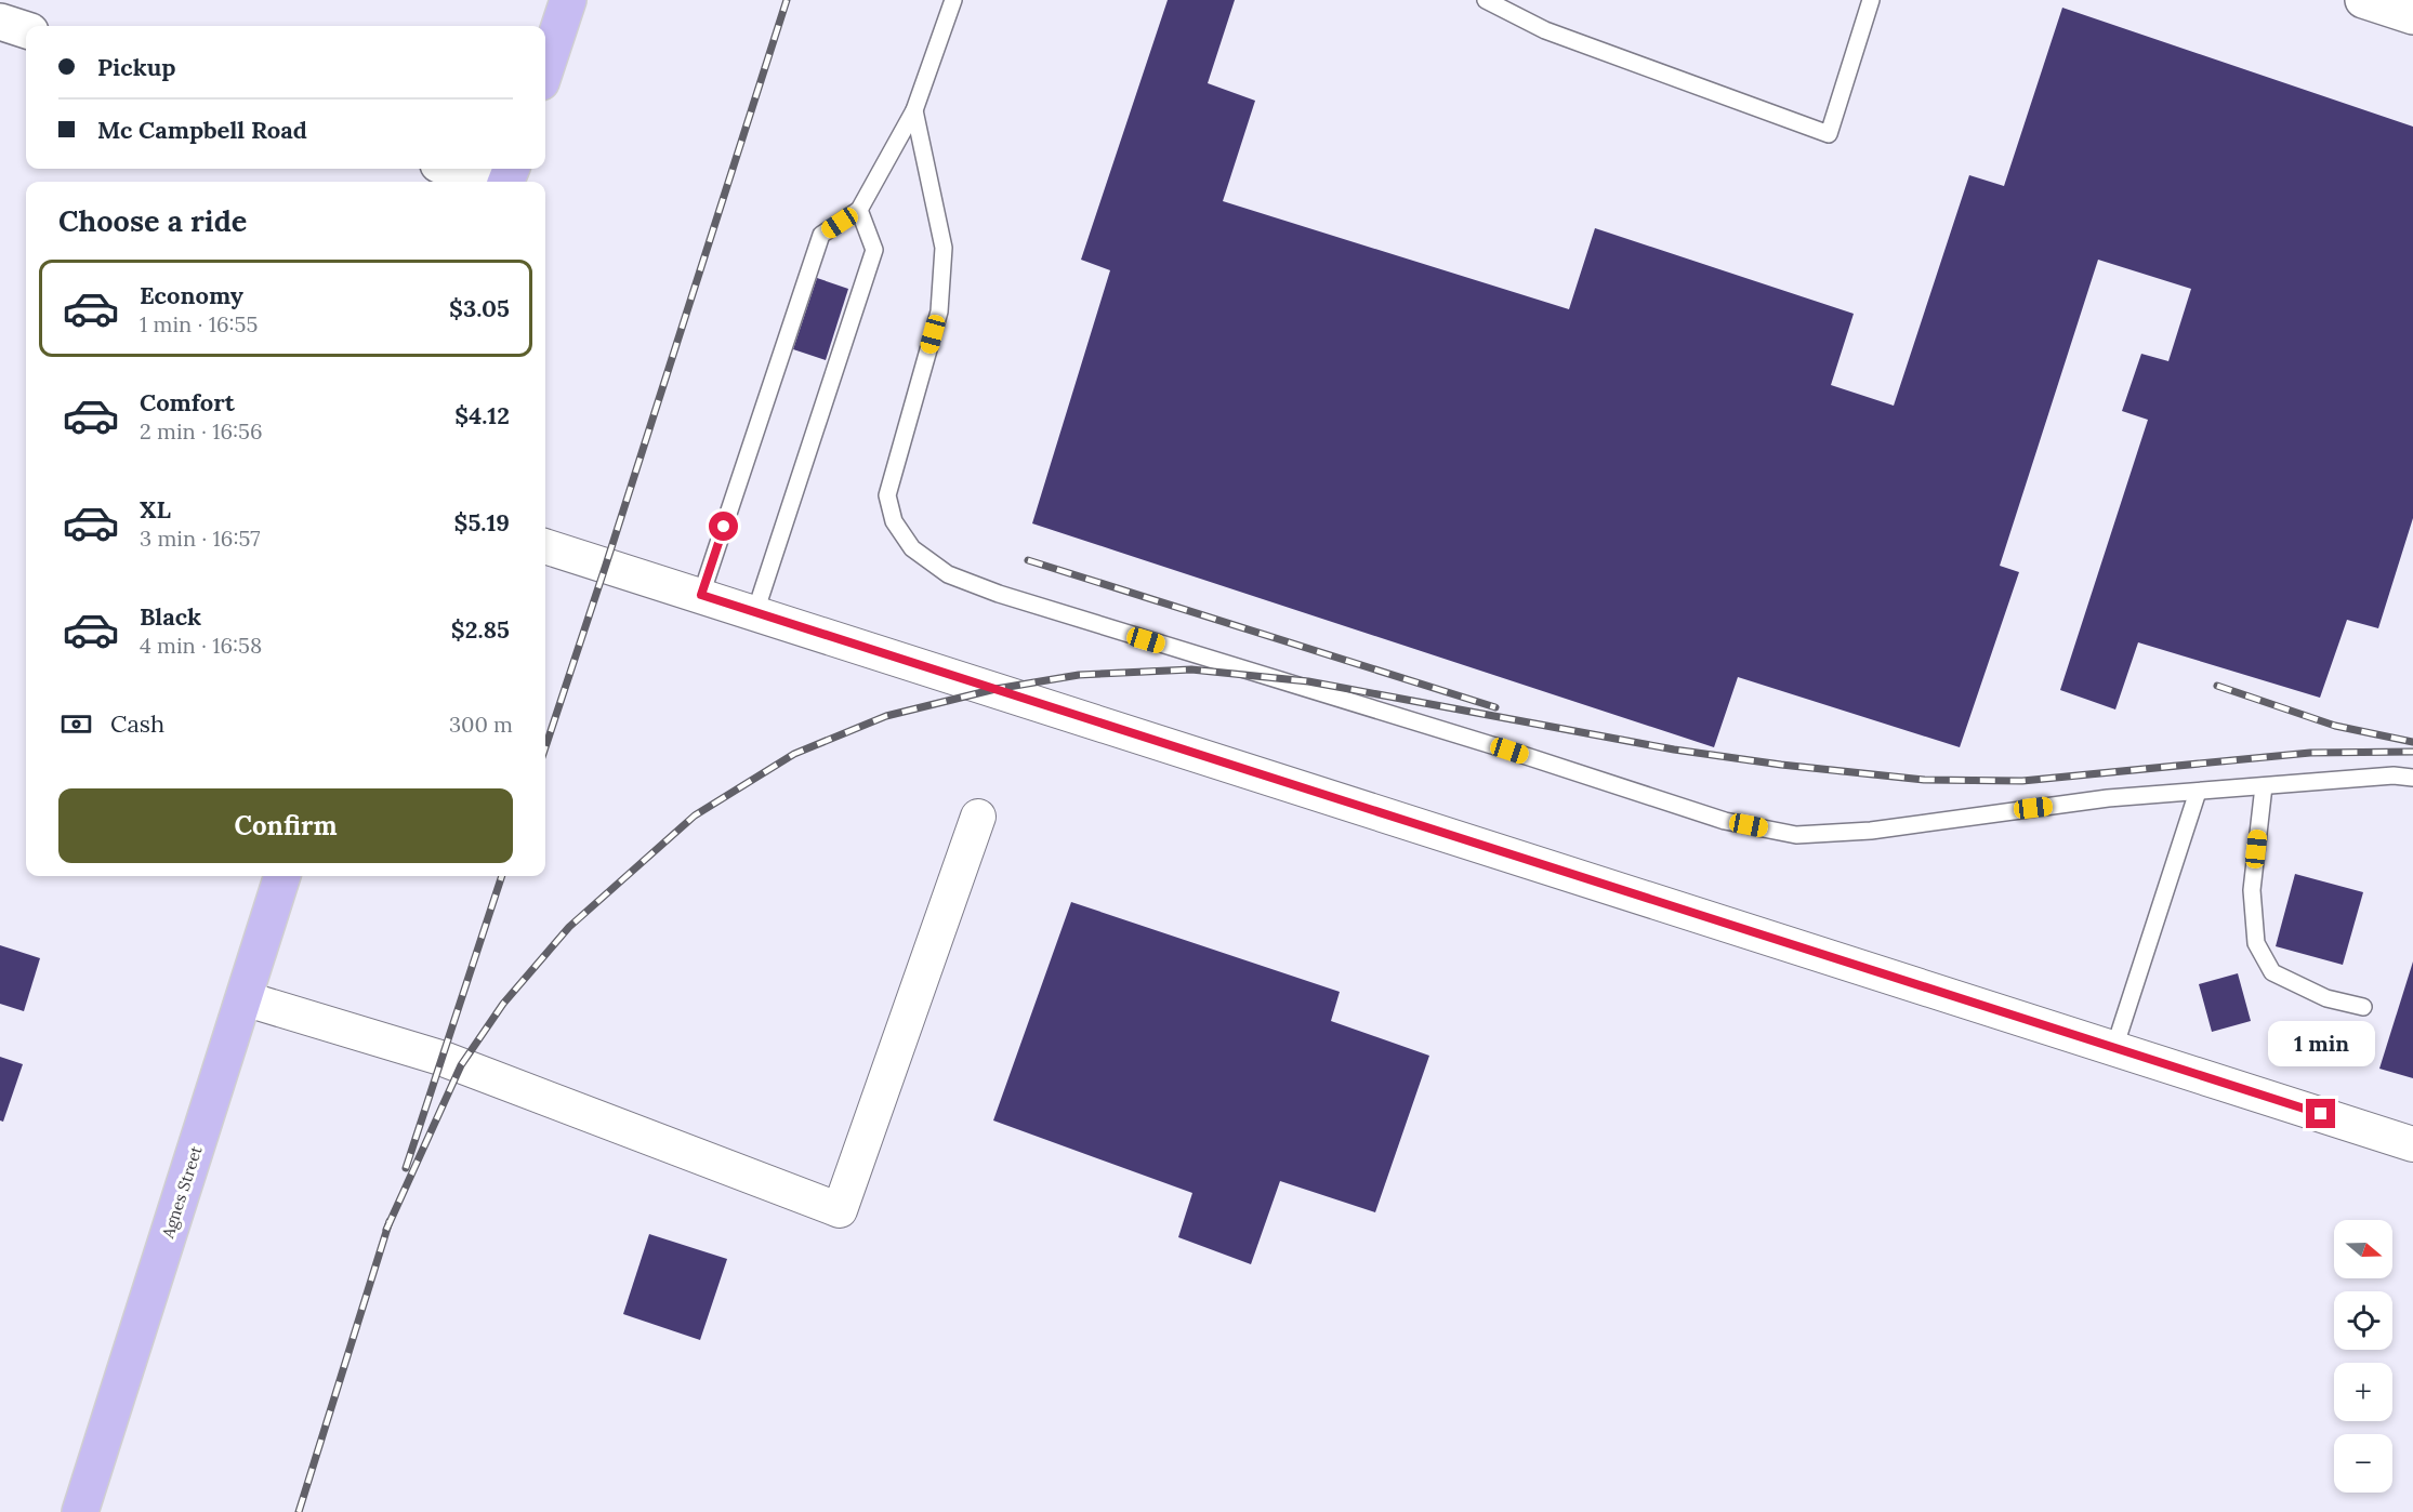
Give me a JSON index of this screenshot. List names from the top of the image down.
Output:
{
  "streets": {
    "main road": ["Agnes Street"]
  },
  "north": "right",
  "page": {
    "banner": ["Pickup", "Mc Campbell Road"],
    "heading": "Choose a ride",
    "list": [
      {
        "name": "Economy",
        "note": "1 min · 16:55",
        "value": "$3.05"
      },
      {
        "name": "Comfort",
        "note": "2 min · 16:56",
        "value": "$4.12"
      },
      {
        "name": "XL",
        "note": "3 min · 16:57",
        "value": "$5.19"
      },
      {
        "name": "Black",
        "note": "4 min · 16:58",
        "value": "$2.85"
      }
    ],
    "pay": ["Cash", "300 m"],
    "buttons": "Confirm",
    "bubble": "1 min",
    "map_buttons": ["+", "−"]
  }
}
